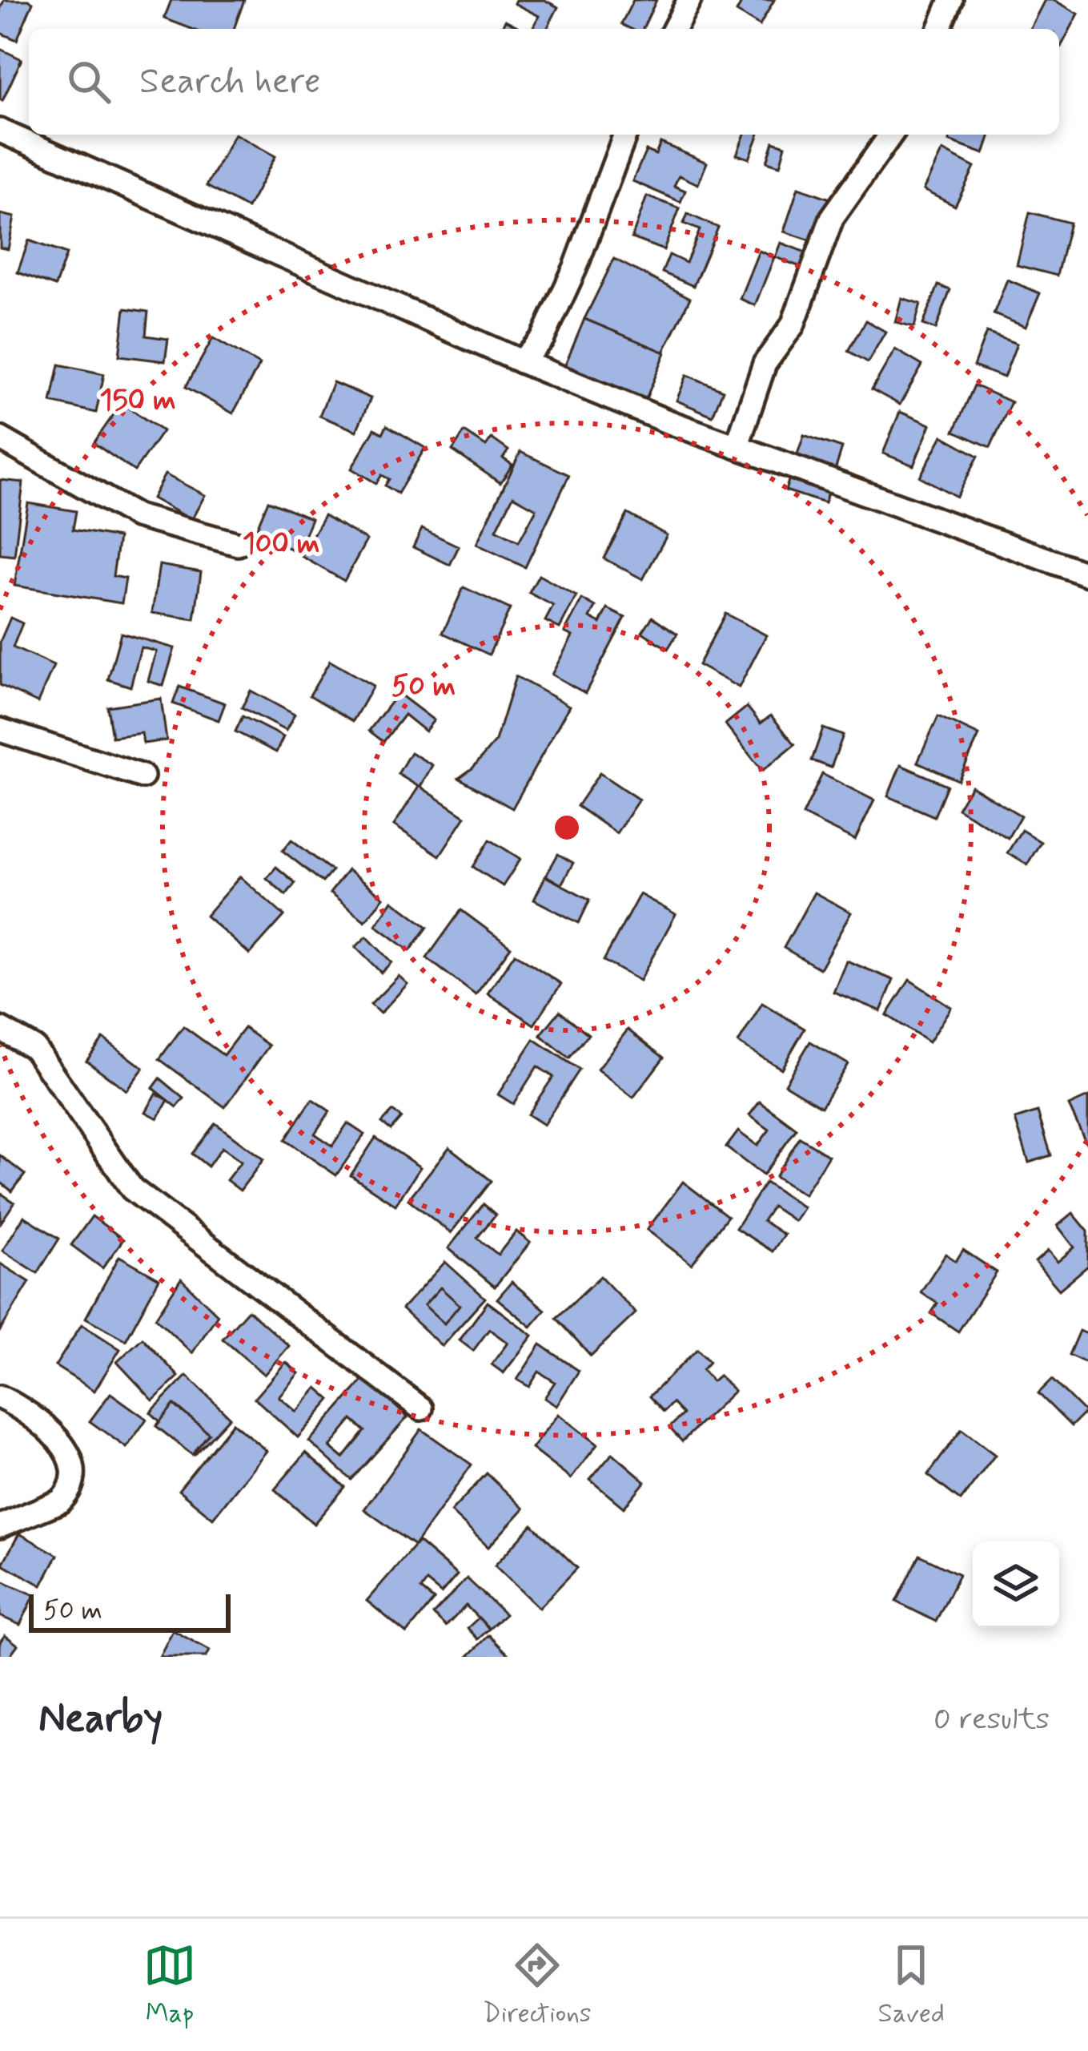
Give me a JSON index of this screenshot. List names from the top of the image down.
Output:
{
  "scale_bar": "50 m",
  "page": {
    "search": "Search here",
    "scale": "50 m",
    "heading": ["Nearby", "0 results"],
    "nav": ["Map", "Directions", "Saved"]
  },
  "rings": ["150 m", "100 m", "50 m"]
}
